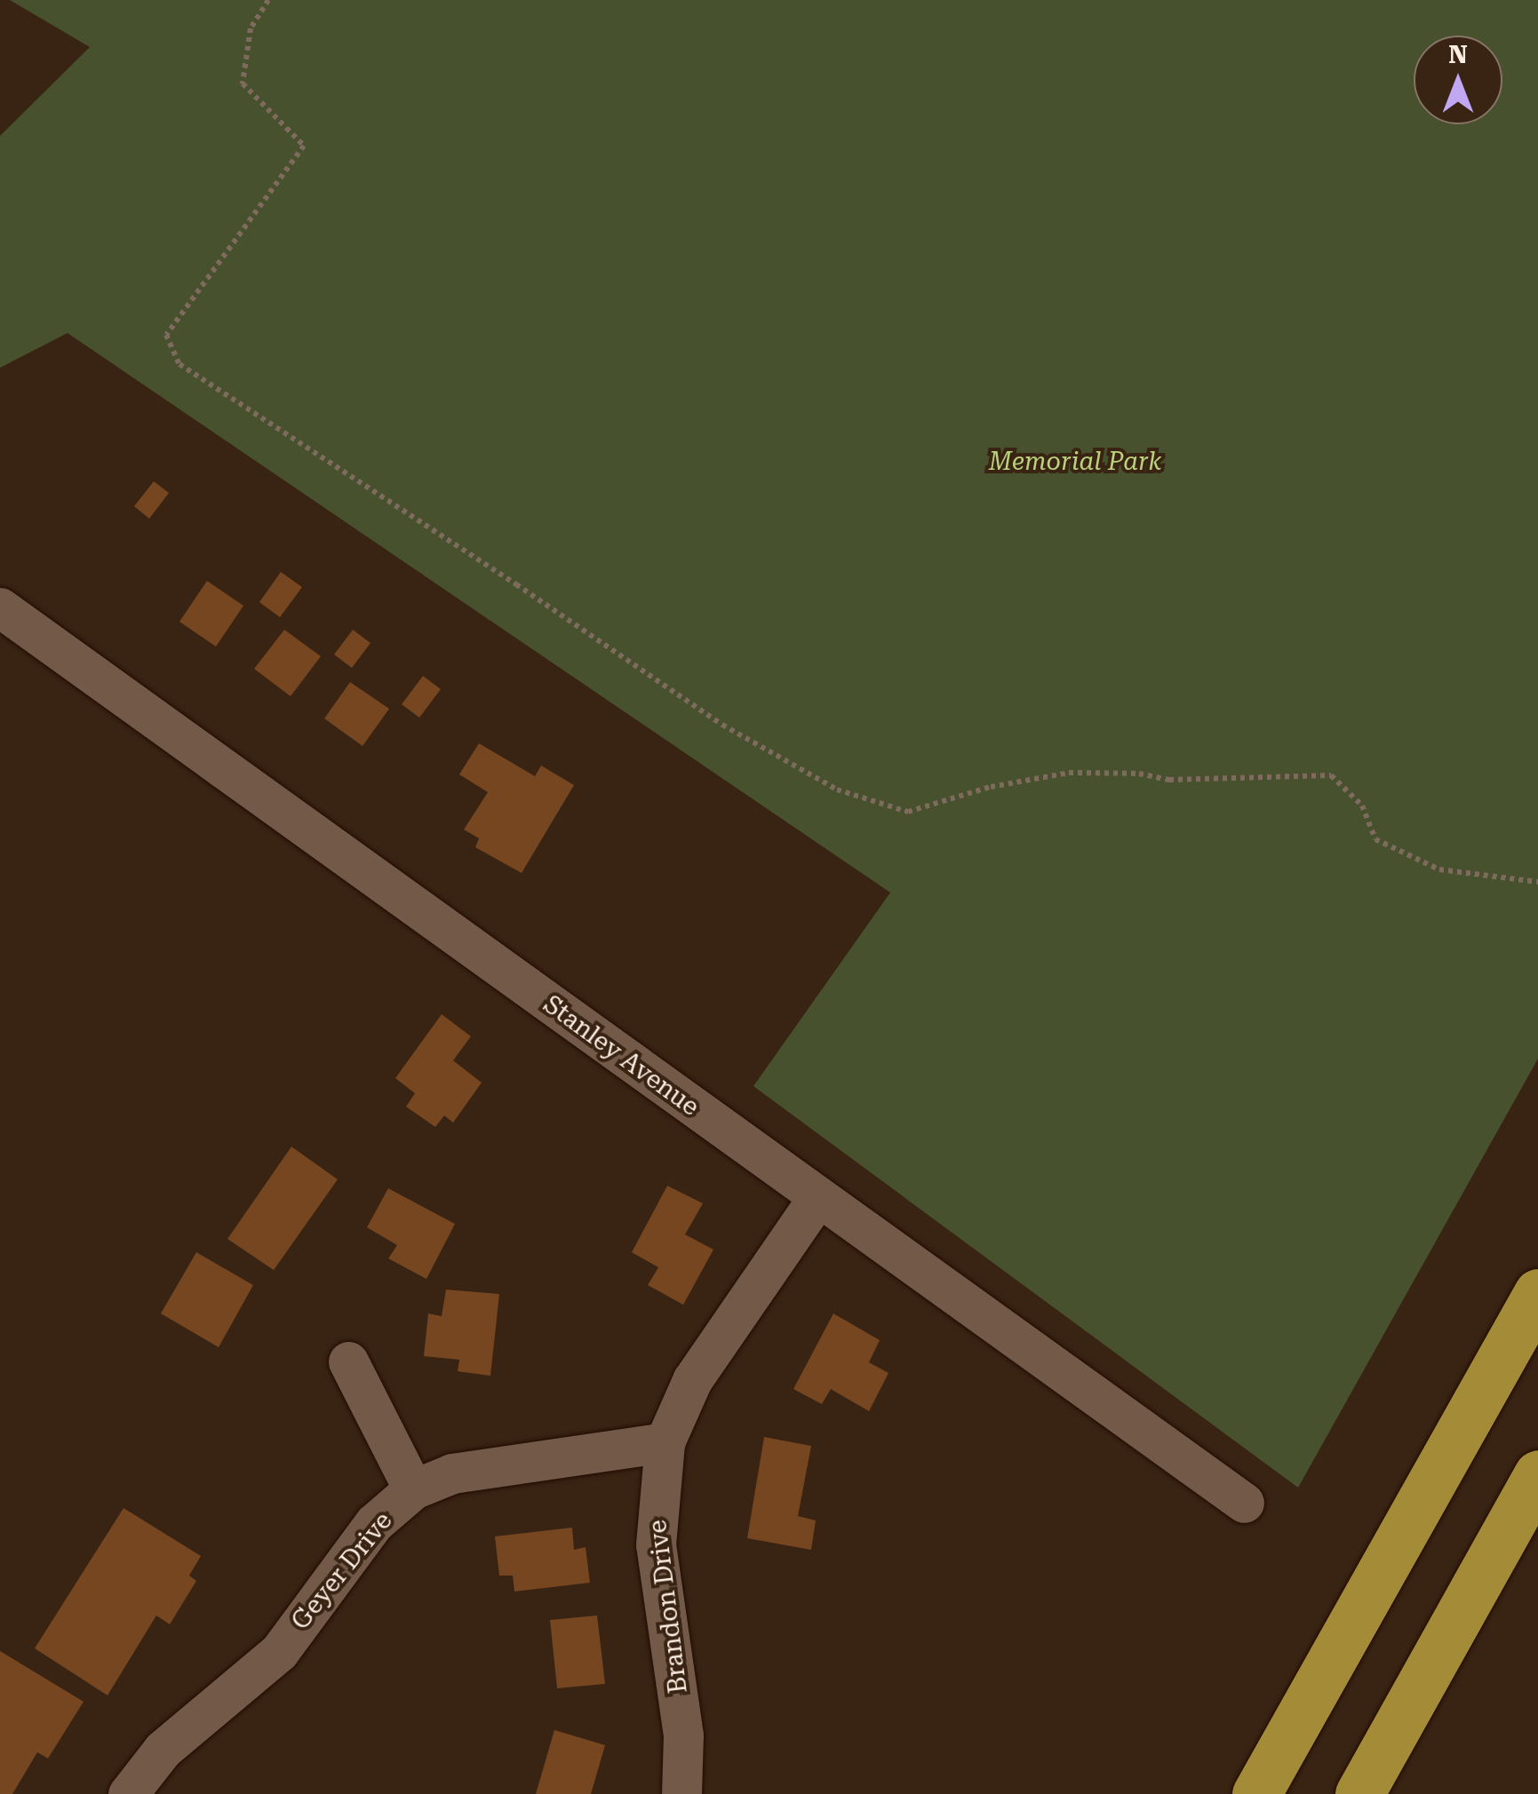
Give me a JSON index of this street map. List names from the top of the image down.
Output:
{
  "streets": {
    "street": ["Stanley Avenue", "Geyer Drive", "Brandon Drive"]
  },
  "crossings": [
    ["Stanley Avenue", "Brandon Drive"],
    ["Geyer Drive", "Brandon Drive"]
  ],
  "parks": ["Memorial Park"],
  "north": "top"
}
